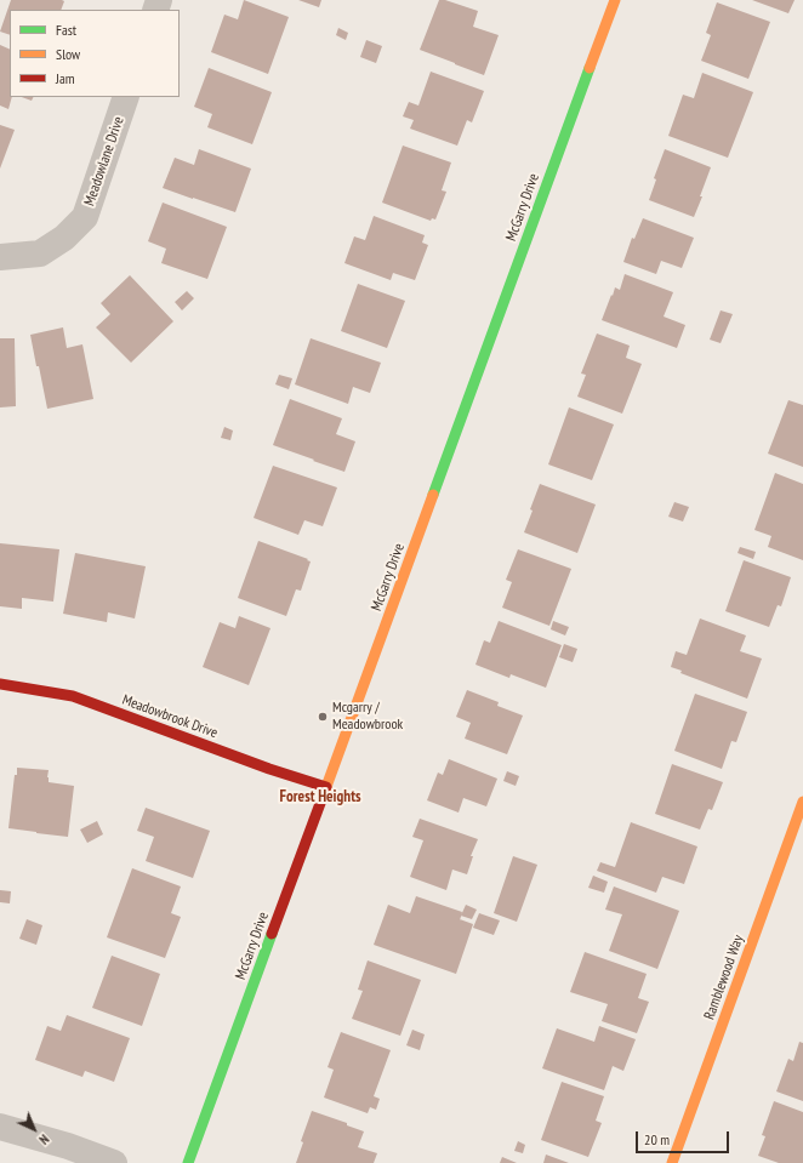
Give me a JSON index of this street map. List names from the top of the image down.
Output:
{
  "streets": {
    "street": [
      "Meadowlane Drive",
      "McGarry Drive",
      "Meadowbrook Drive",
      "Ramblewood Way"
    ]
  },
  "crossings": [
    ["McGarry Drive", "Meadowbrook Drive"]
  ],
  "districts": ["Forest Heights"],
  "places": ["Mcgarry / Meadowbrook"],
  "legend": ["Fast", "Slow", "Jam"],
  "scale_bar": "20 m",
  "north": "bottom right"
}
